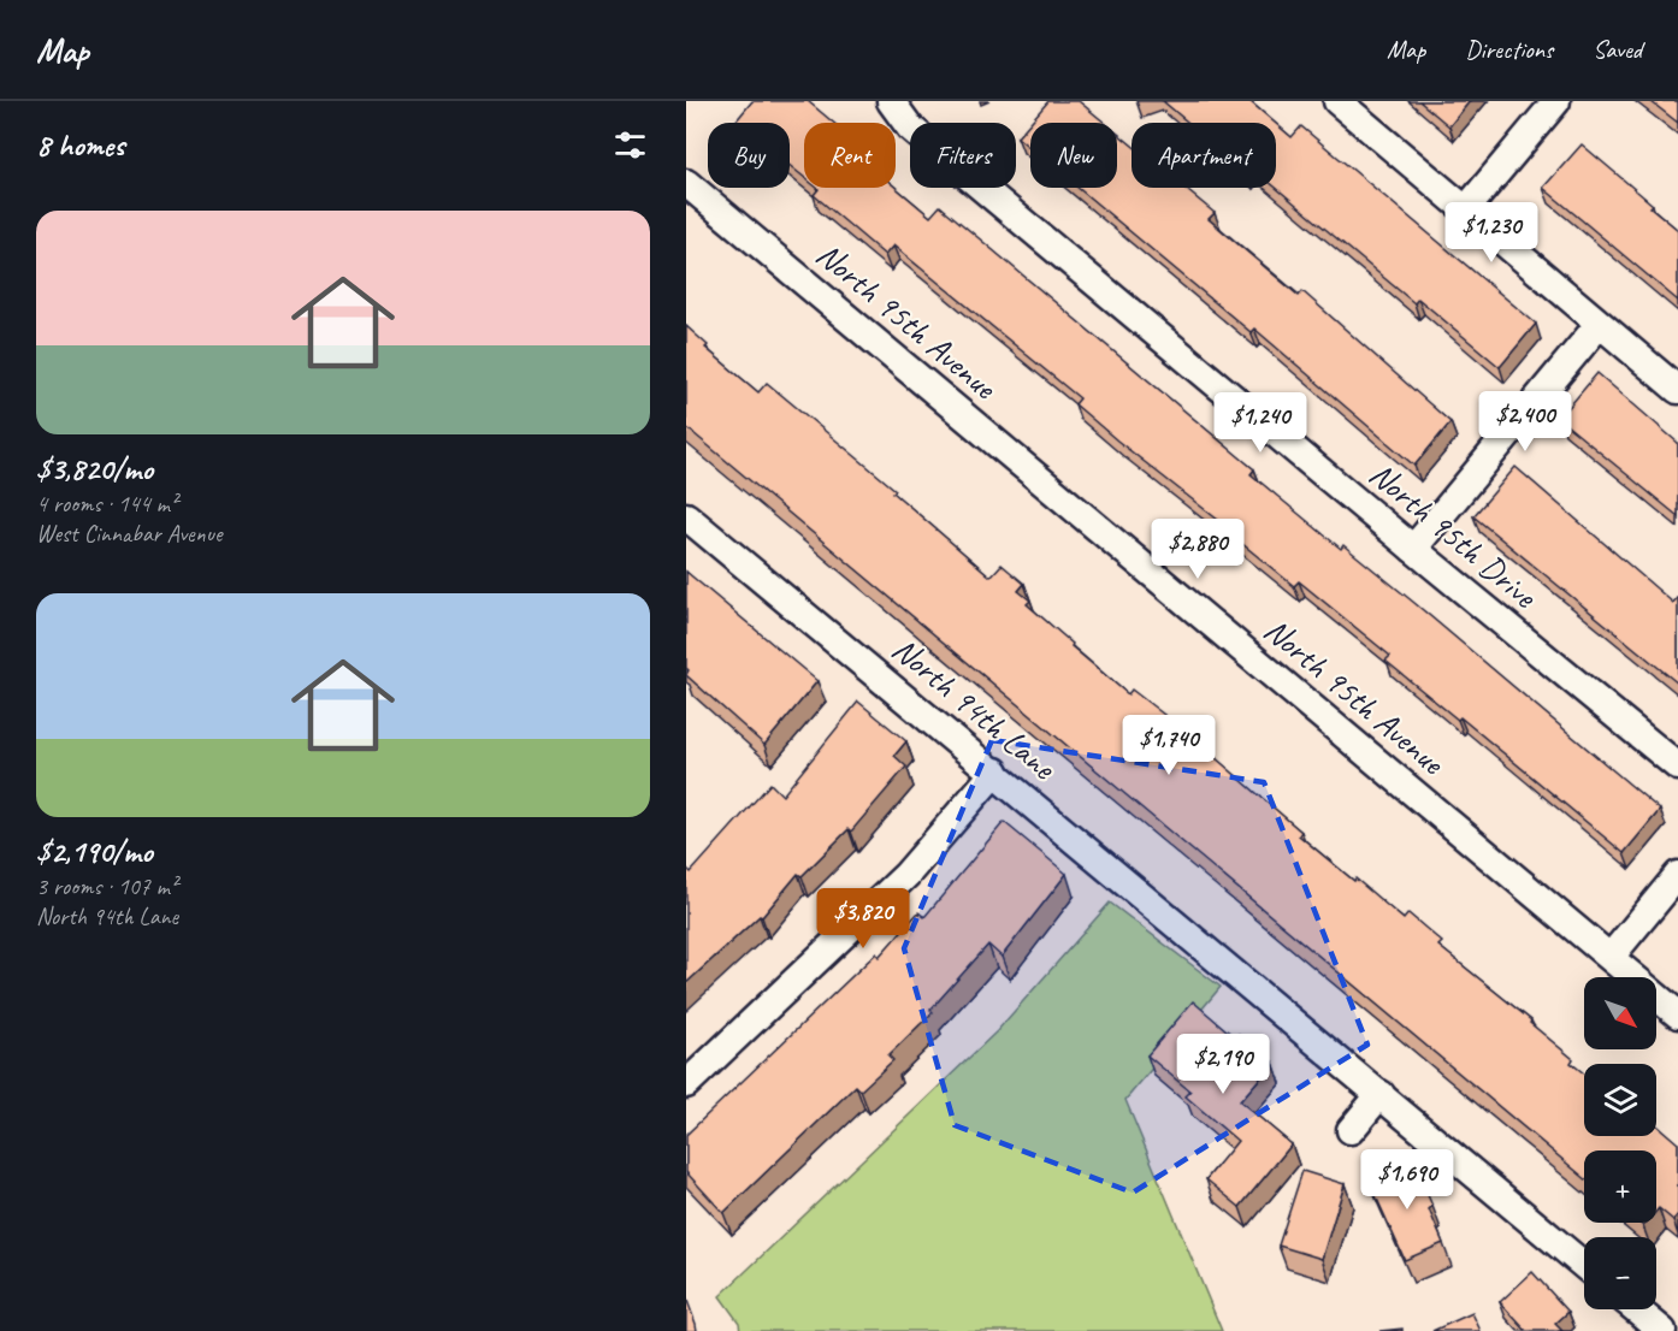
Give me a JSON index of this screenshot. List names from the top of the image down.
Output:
{
  "streets": {
    "street": ["North 95th Avenue", "North 95th Drive", "North 94th Lane"]
  },
  "north": "bottom right",
  "page": {
    "header": "Map",
    "nav": ["Map", "Directions", "Saved"],
    "heading": "8 homes",
    "chip": [
      "Buy",
      "Rent",
      "Filters",
      "New",
      "Apartment"
    ],
    "list": [
      {
        "name": "$3,820/mo",
        "note": "4 rooms · 144 m² · West Cinnabar Avenue"
      },
      {
        "name": "$2,190/mo",
        "note": "3 rooms · 107 m² · North 94th Lane"
      }
    ],
    "price": [
      "$1,230",
      "$2,400",
      "$1,240",
      "$2,880",
      "$1,740",
      "$3,820",
      "$2,190",
      "$1,690"
    ],
    "map_buttons": ["+", "−"]
  }
}
